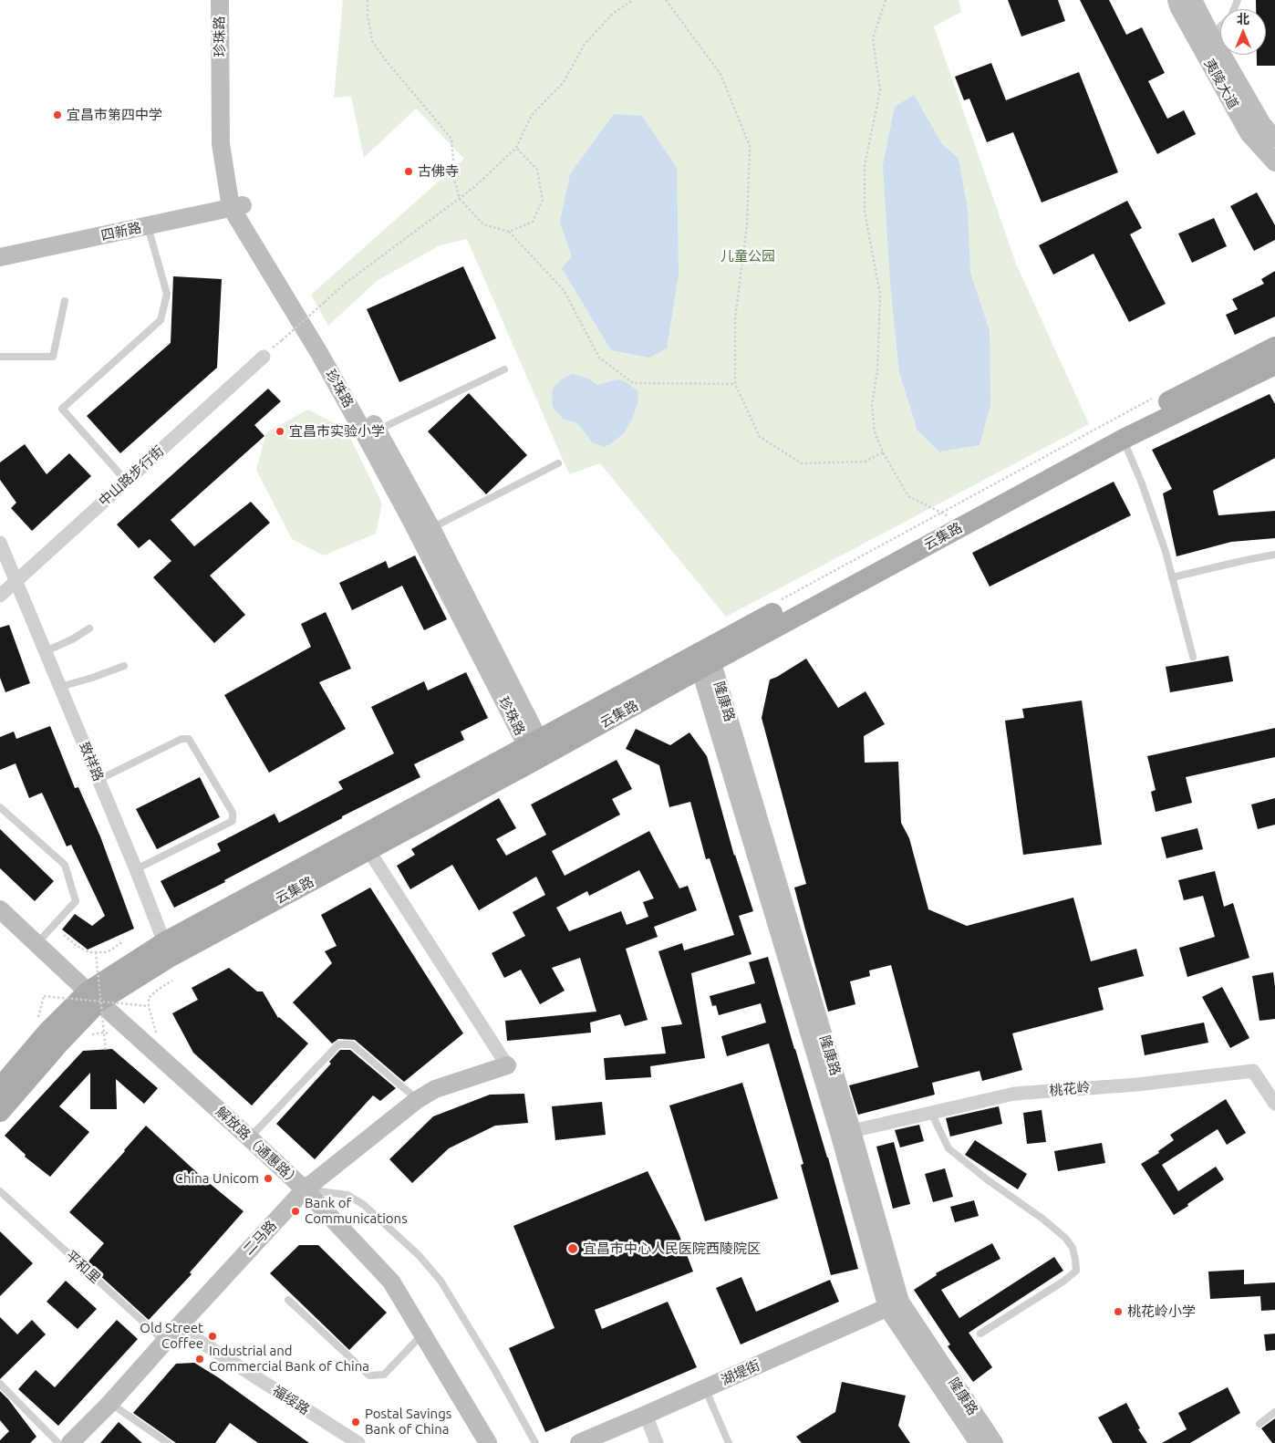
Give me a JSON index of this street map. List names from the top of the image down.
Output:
{
  "streets": {
    "main road": [
      "珍珠路",
      "夷陵大道",
      "四新路",
      "云集路",
      "隆康路",
      "解放路（通惠路）",
      "二马路",
      "湖堤街"
    ],
    "street": [
      "中山路步行街",
      "致祥路",
      "桃花岭",
      "福绥路"
    ],
    "lane": ["平和里"]
  },
  "crossings": [
    ["珍珠路", "四新路"],
    ["珍珠路", "云集路"],
    ["中山路步行街", "致祥路"],
    ["云集路", "隆康路"],
    ["云集路", "致祥路"],
    ["云集路", "解放路（通惠路）"],
    ["隆康路", "桃花岭"],
    ["隆康路", "湖堤街"],
    ["解放路（通惠路）", "二马路"],
    ["二马路", "平和里"],
    ["二马路", "福绥路"]
  ],
  "parks": ["儿童公园"],
  "places": [
    "宜昌市第四中学",
    "古佛寺",
    "宜昌市实验小学",
    "China Unicom",
    "Bank of Communications",
    "宜昌市中心人民医院西陵院区",
    "桃花岭小学",
    "Old Street Coffee",
    "Industrial and Commercial Bank of China",
    "Postal Savings Bank of China"
  ],
  "north": "top"
}
